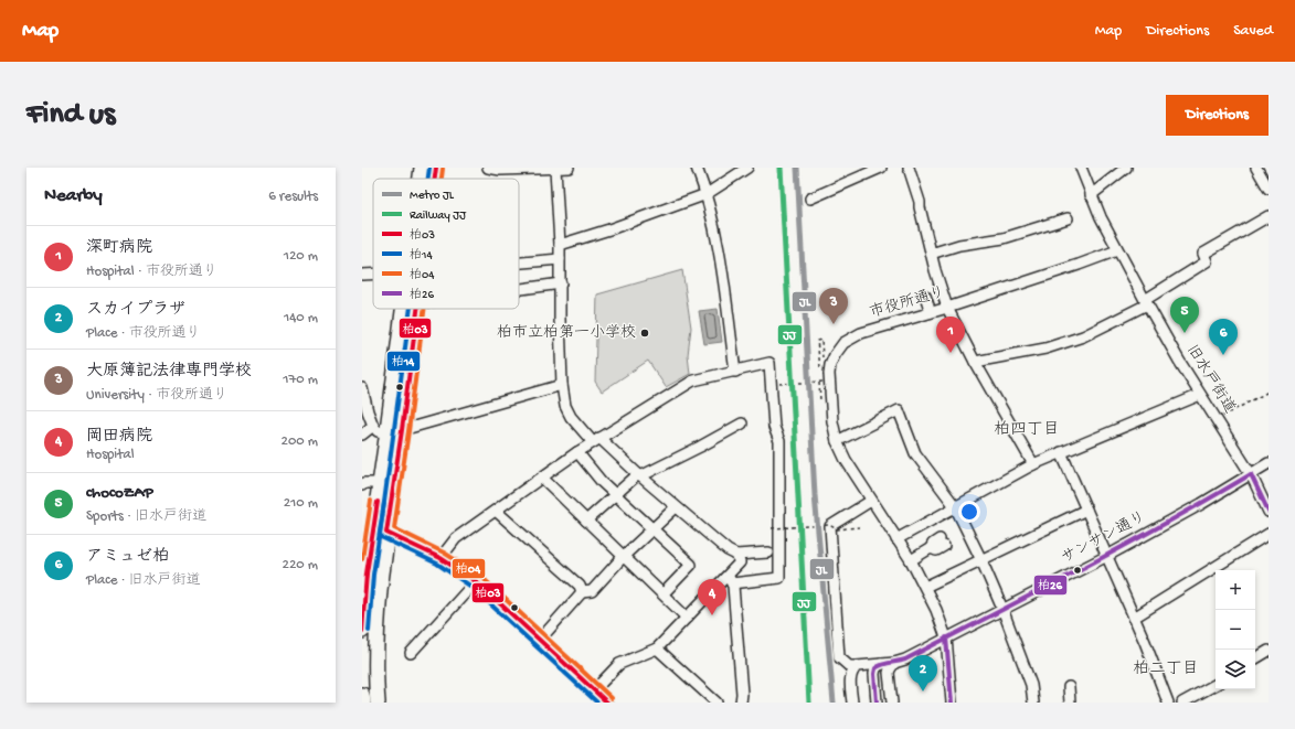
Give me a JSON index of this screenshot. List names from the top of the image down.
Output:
{
  "streets": {
    "street": ["市役所通り", "旧水戸街道", "サンサン通り"]
  },
  "crossings": [
    ["市役所通り", "旧水戸街道"],
    ["市役所通り", "サンサン通り"],
    ["旧水戸街道", "サンサン通り"]
  ],
  "districts": ["柏四丁目", "柏二丁目"],
  "places": ["柏市立柏第一小学校"],
  "lines": [
    "metro line JL",
    "rail line JJ",
    "transit line 柏03",
    "transit line 柏14",
    "transit line 柏04",
    "transit line 柏26"
  ],
  "legend": [
    "Metro JL",
    "Railway JJ",
    "柏03",
    "柏14",
    "柏04",
    "柏26"
  ],
  "page": {
    "header": "Map",
    "nav": ["Map", "Directions", "Saved"],
    "buttons": "Directions",
    "title": "Find us",
    "heading": ["Nearby", "6 results"],
    "list": [
      {
        "mark": "1",
        "name": "深町病院",
        "note": "Hospital · 市役所通り",
        "value": "120 m"
      },
      {
        "mark": "2",
        "name": "スカイプラザ",
        "note": "Place · 市役所通り",
        "value": "140 m"
      },
      {
        "mark": "3",
        "name": "大原簿記法律専門学校",
        "note": "University · 市役所通り",
        "value": "170 m"
      },
      {
        "mark": "4",
        "name": "岡田病院",
        "note": "Hospital",
        "value": "200 m"
      },
      {
        "mark": "5",
        "name": "chocoZAP",
        "note": "Sports · 旧水戸街道",
        "value": "210 m"
      },
      {
        "mark": "6",
        "name": "アミュゼ柏",
        "note": "Place · 旧水戸街道",
        "value": "220 m"
      }
    ],
    "pins": [
      "3",
      "5",
      "1",
      "6",
      "4",
      "2"
    ],
    "map_buttons": ["+", "−"]
  }
}
